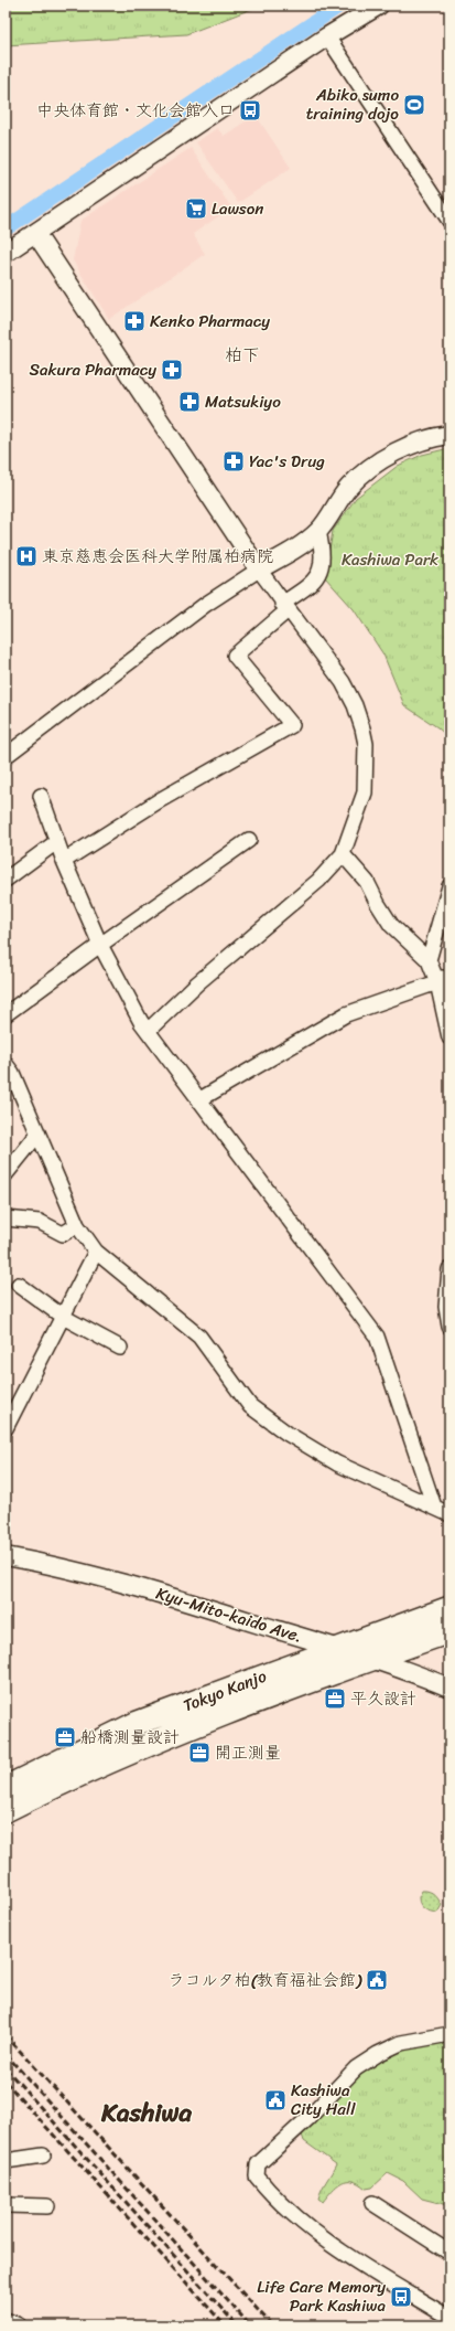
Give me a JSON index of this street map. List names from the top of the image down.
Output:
{
  "streets": {
    "highway": ["Tokyo Kanjo"],
    "street": ["Kyu-Mito-kaido Ave."]
  },
  "crossings": [
    ["Kyu-Mito-kaido Ave.", "Tokyo Kanjo"]
  ],
  "districts": ["柏下", "Kashiwa"],
  "parks": ["Kashiwa Park"],
  "places": {
    "sports": ["Abiko sumo training dojo"],
    "bus stop": ["中央体育館・文化会館入口", "Life Care Memory Park Kashiwa"],
    "supermarket": ["Lawson"],
    "pharmacy": [
      "Kenko Pharmacy",
      "Sakura Pharmacy",
      "Matsukiyo",
      "Yac's Drug"
    ],
    "hospital": ["東京慈恵会医科大学附属柏病院"],
    "office": ["平久設計", "船橋測量設計", "開正測量"],
    "public building": ["ラコルタ柏(教育福祉会館)", "Kashiwa City Hall"]
  }
}
